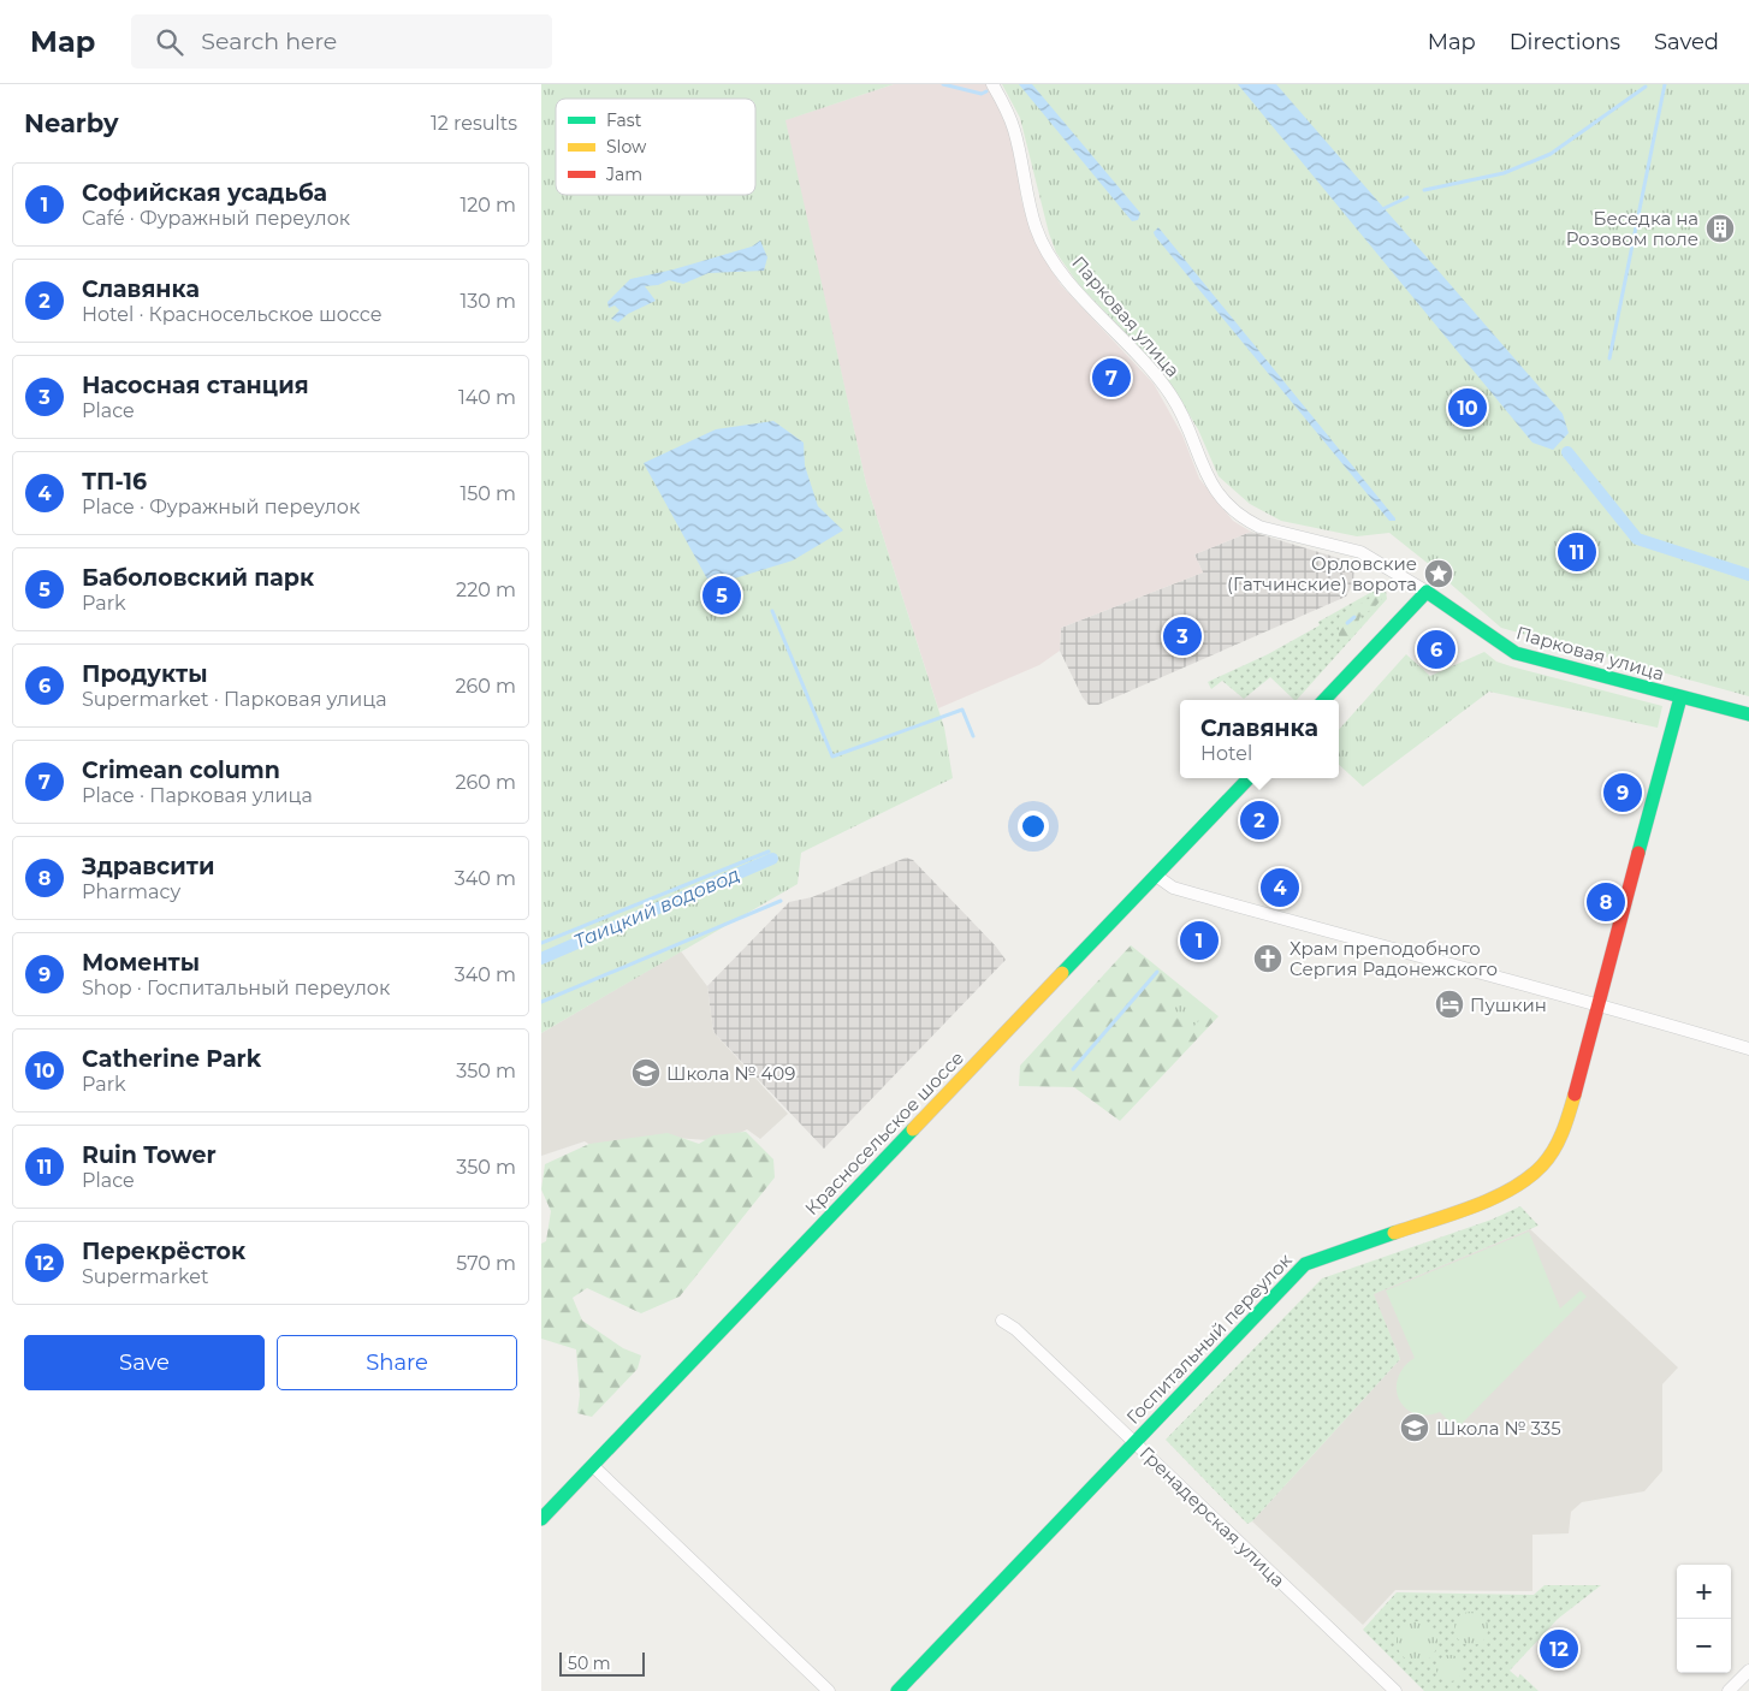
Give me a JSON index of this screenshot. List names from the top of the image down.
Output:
{
  "streets": {
    "main road": ["Парковая улица", "Красносельское шоссе", "Госпитальный переулок"],
    "street": ["Гренадерская улица"]
  },
  "crossings": [
    ["Парковая улица", "Госпитальный переулок"],
    ["Госпитальный переулок", "Гренадерская улица"]
  ],
  "water": ["Таицкий водовод"],
  "places": {
    "building": ["Беседка на Розовом поле"],
    "place": ["Орловские (Гатчинские) ворота"],
    "church": ["Храм преподобного Сергия Радонежского"],
    "hotel": ["Пушкин"],
    "school or university": ["Школа № 409", "Школа № 335"]
  },
  "legend": ["Fast", "Slow", "Jam"],
  "scale_bar": "50 m",
  "page": {
    "header": "Map",
    "search": "Search here",
    "nav": ["Map", "Directions", "Saved"],
    "heading": ["Nearby", "12 results"],
    "list": [
      {
        "mark": "1",
        "name": "Софийская усадьба",
        "note": "Café · Фуражный переулок",
        "value": "120 m"
      },
      {
        "mark": "2",
        "name": "Славянка",
        "note": "Hotel · Красносельское шоссе",
        "value": "130 m"
      },
      {
        "mark": "3",
        "name": "Насосная станция",
        "note": "Place",
        "value": "140 m"
      },
      {
        "mark": "4",
        "name": "ТП-16",
        "note": "Place · Фуражный переулок",
        "value": "150 m"
      },
      {
        "mark": "5",
        "name": "Баболовский парк",
        "note": "Park",
        "value": "220 m"
      },
      {
        "mark": "6",
        "name": "Продукты",
        "note": "Supermarket · Парковая улица",
        "value": "260 m"
      },
      {
        "mark": "7",
        "name": "Crimean column",
        "note": "Place · Парковая улица",
        "value": "260 m"
      },
      {
        "mark": "8",
        "name": "Здравсити",
        "note": "Pharmacy",
        "value": "340 m"
      },
      {
        "mark": "9",
        "name": "Моменты",
        "note": "Shop · Госпитальный переулок",
        "value": "340 m"
      },
      {
        "mark": "10",
        "name": "Catherine Park",
        "note": "Park",
        "value": "350 m"
      },
      {
        "mark": "11",
        "name": "Ruin Tower",
        "note": "Place",
        "value": "350 m"
      },
      {
        "mark": "12",
        "name": "Перекрёсток",
        "note": "Supermarket",
        "value": "570 m"
      }
    ],
    "pins": [
      "7",
      "10",
      "11",
      "5",
      "3",
      "6",
      "9",
      "2",
      "4",
      "8",
      "1",
      "12"
    ],
    "popup": ["Славянка", "Hotel"],
    "buttons": ["Save", "Share"],
    "map_buttons": ["+", "−"],
    "scale": "50 m"
  }
}
